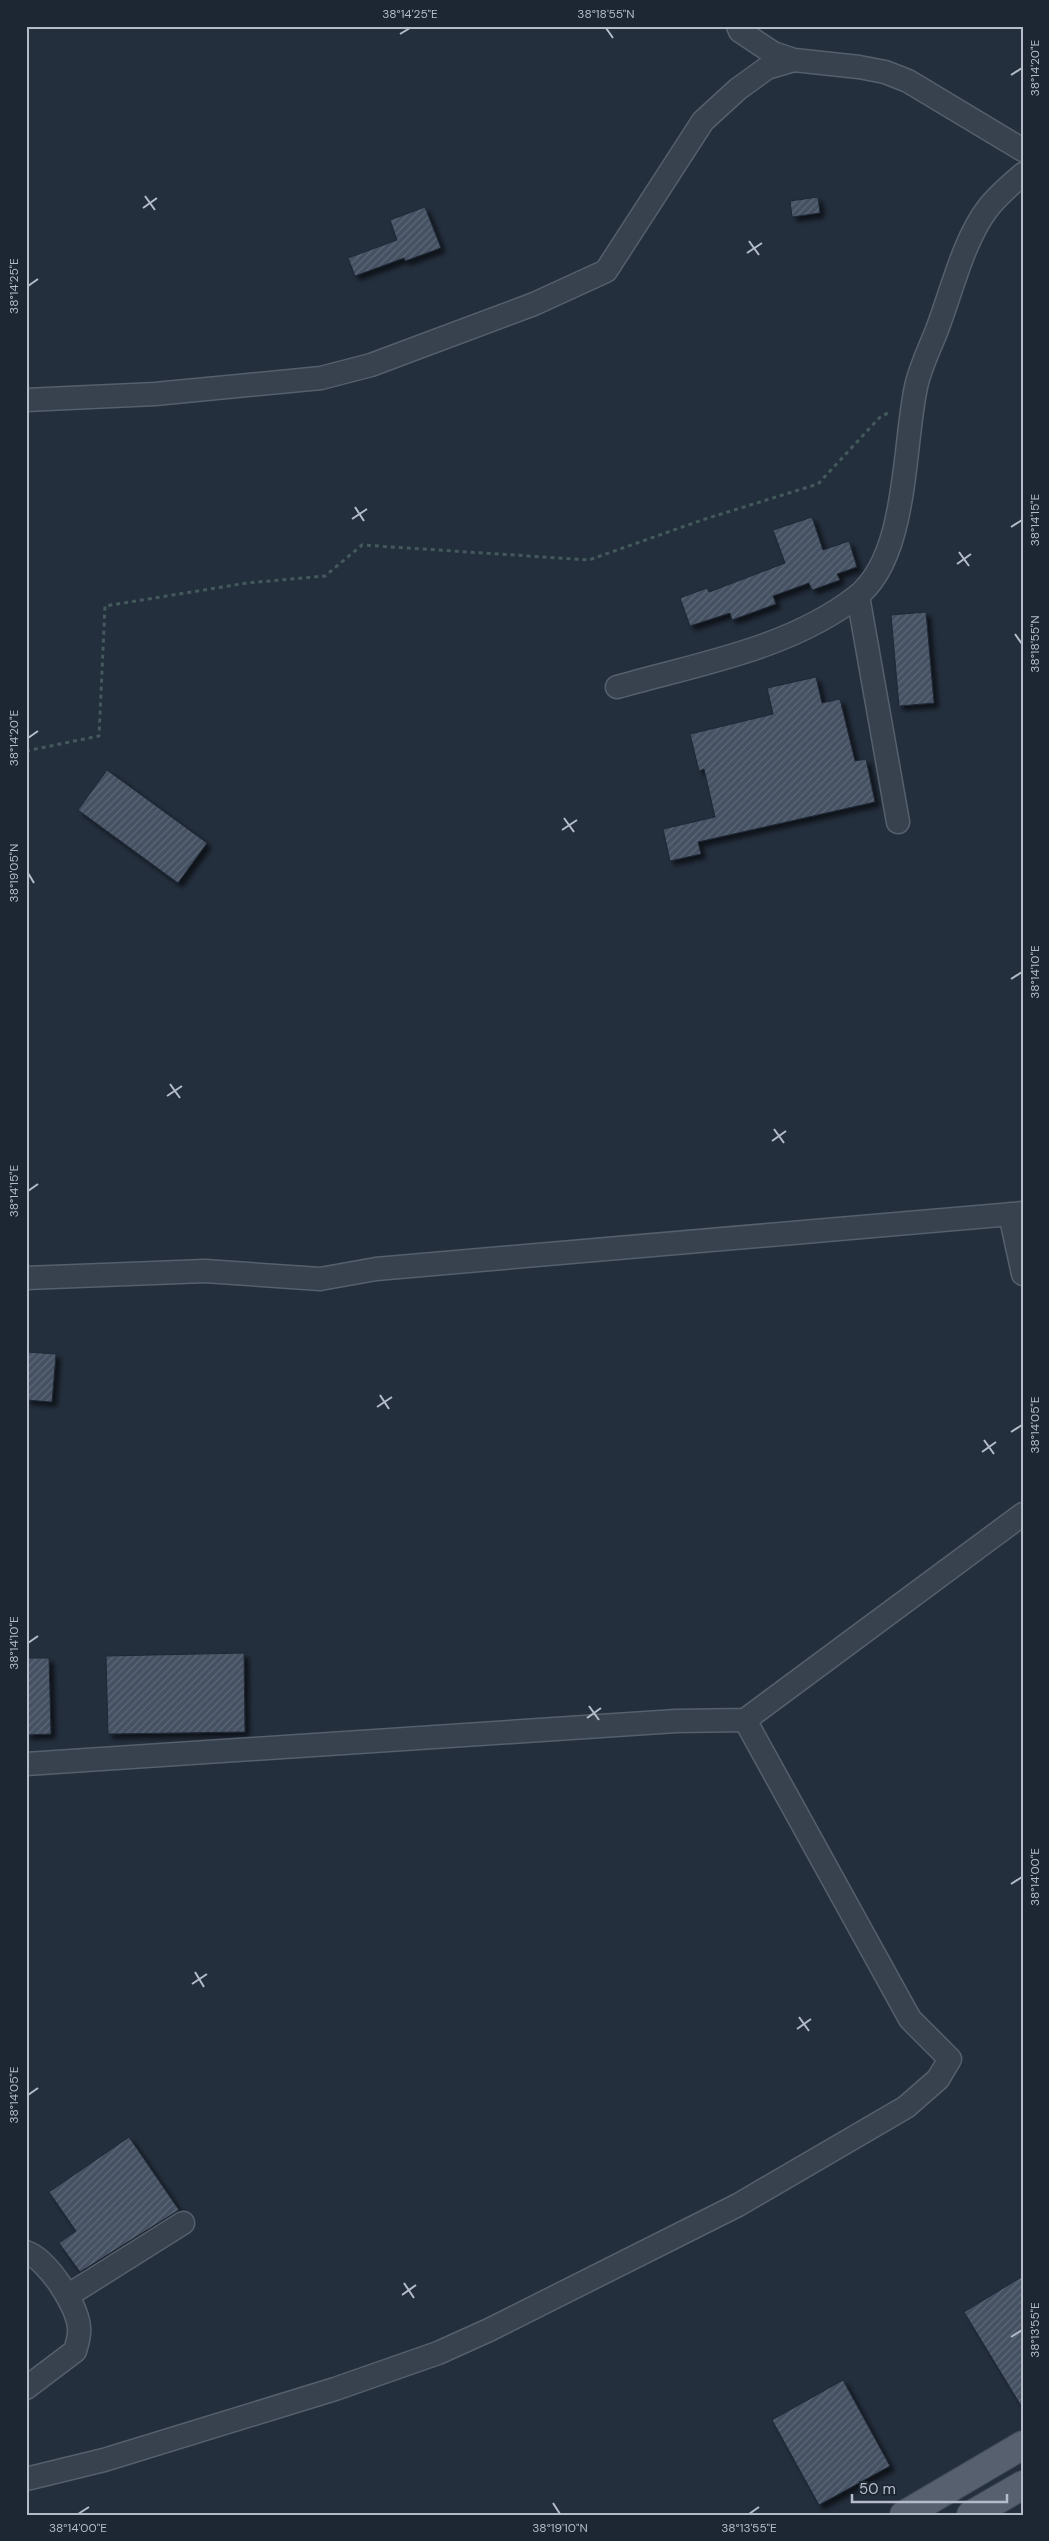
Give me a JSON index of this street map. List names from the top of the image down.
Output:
{
  "scale_bar": "50 m",
  "coordinates": [
    "38°14'25\"E",
    "38°18'55\"N",
    "38°14'20\"E",
    "38°14'15\"E",
    "38°19'05\"N",
    "38°14'10\"E",
    "38°14'05\"E",
    "38°14'00\"E",
    "38°13'55\"E",
    "38°19'10\"N"
  ]
}
